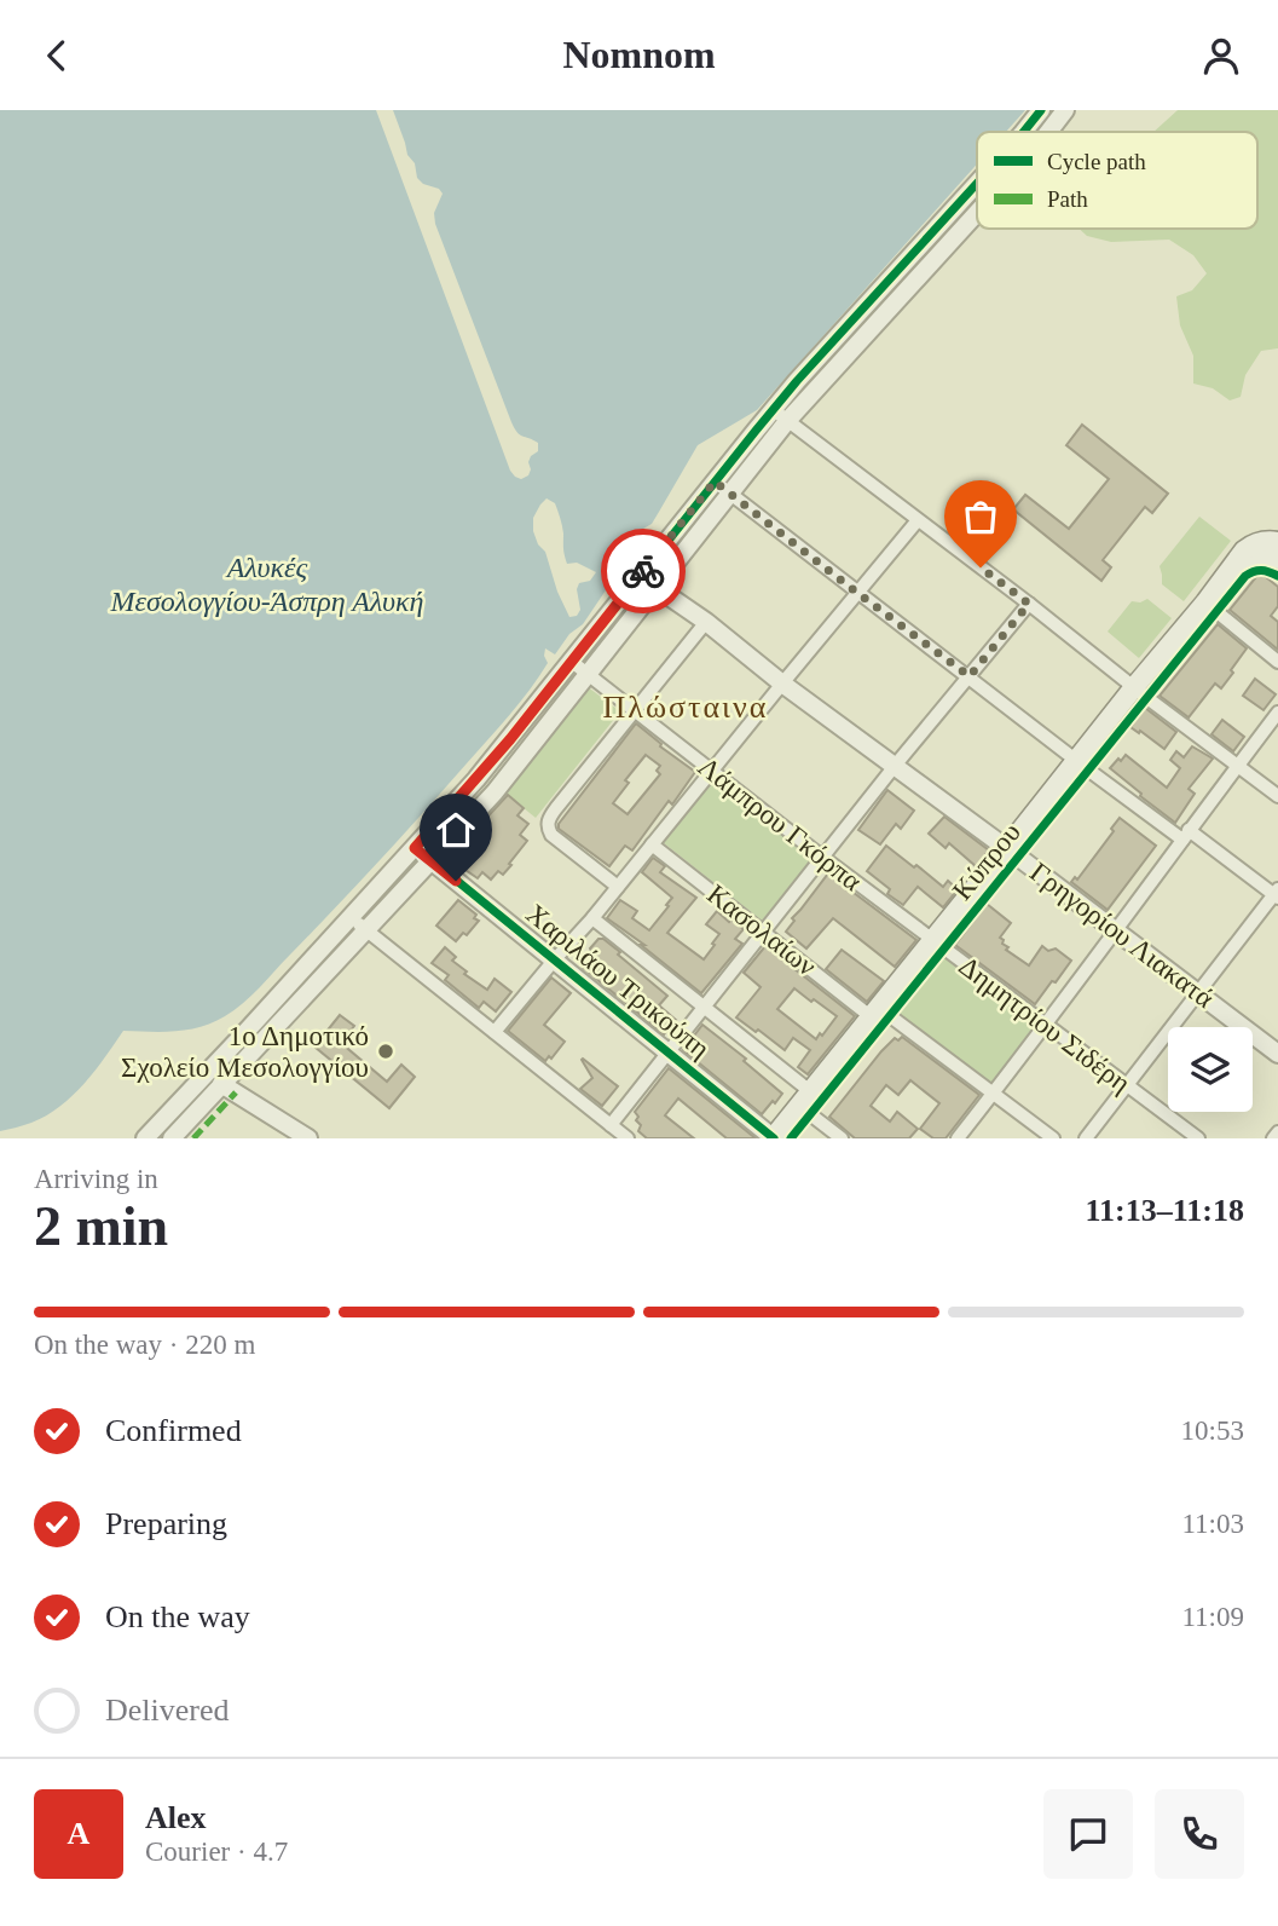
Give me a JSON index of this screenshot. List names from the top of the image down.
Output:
{
  "streets": {
    "main road": ["Κύπρου"],
    "street": [
      "Λάμπρου Γκόρπα",
      "Κασολαίων",
      "Γρηγορίου Λιακατά",
      "Χαριλάου Τρικούπη",
      "Δημητρίου Σιδέρη"
    ]
  },
  "crossings": [
    ["Λάμπρου Γκόρπα", "Κύπρου"],
    ["Λάμπρου Γκόρπα", "Δημητρίου Σιδέρη"],
    ["Κύπρου", "Κασολαίων"],
    ["Κύπρου", "Γρηγορίου Λιακατά"],
    ["Κύπρου", "Χαριλάου Τρικούπη"],
    ["Κύπρου", "Δημητρίου Σιδέρη"]
  ],
  "districts": ["Πλώσταινα"],
  "water": ["Αλυκές Μεσολογγίου-Άσπρη Αλυκή"],
  "places": ["1ο Δημοτικό Σχολείο Μεσολογγίου"],
  "legend": ["Cycle path", "Path"],
  "page": {
    "header": "Nomnom",
    "heading": ["2 min", "Arriving in", "11:13–11:18"],
    "panel": ["Alex", "Courier · 4.7"],
    "bar": "On the way · 220 m",
    "list": [
      ["Confirmed", "10:53"],
      ["Preparing", "11:03"],
      ["On the way", "11:09"],
      "Delivered"
    ],
    "round": "A"
  }
}
